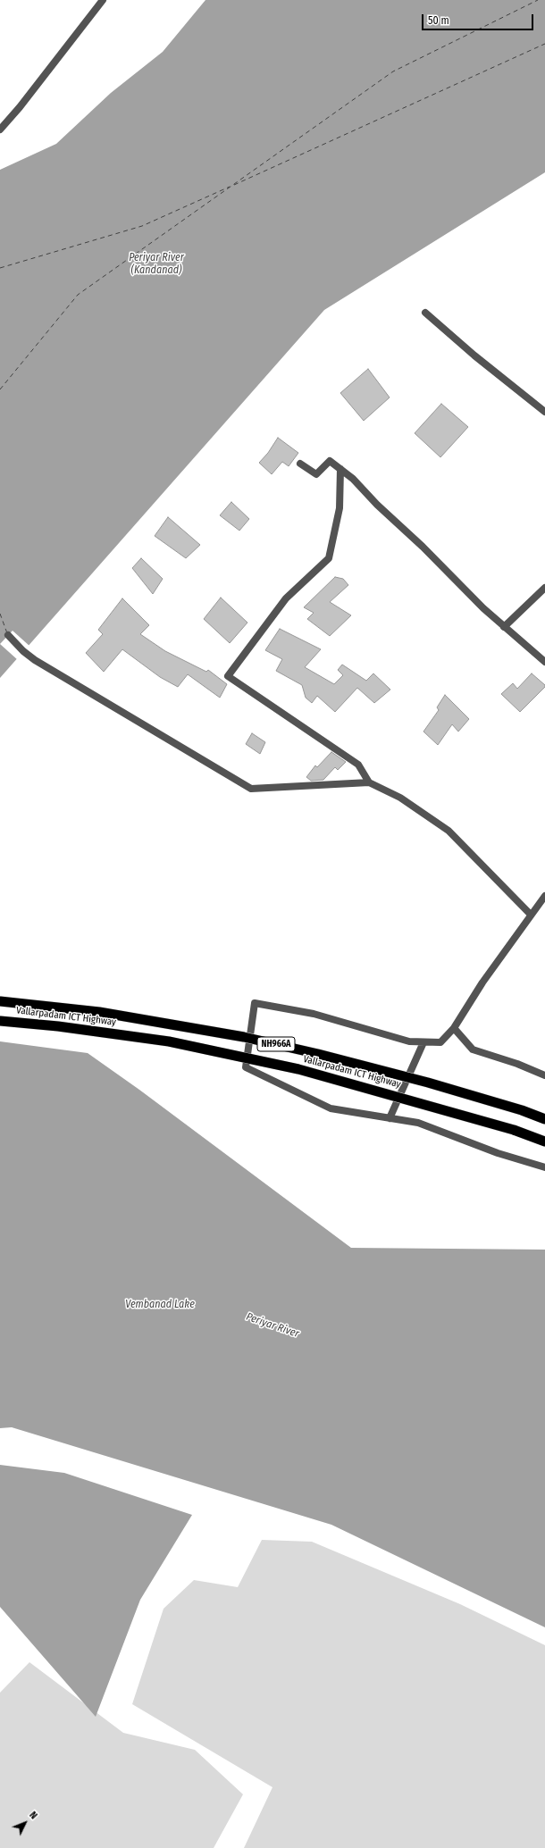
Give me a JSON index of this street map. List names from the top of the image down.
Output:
{
  "streets": {
    "highway": ["Vallarpadam ICT Highway", "NH966A"]
  },
  "water": ["Periyar River (Kandanad)", "Vembanad Lake", "Periyar River"],
  "scale_bar": "50 m",
  "north": "top right"
}
